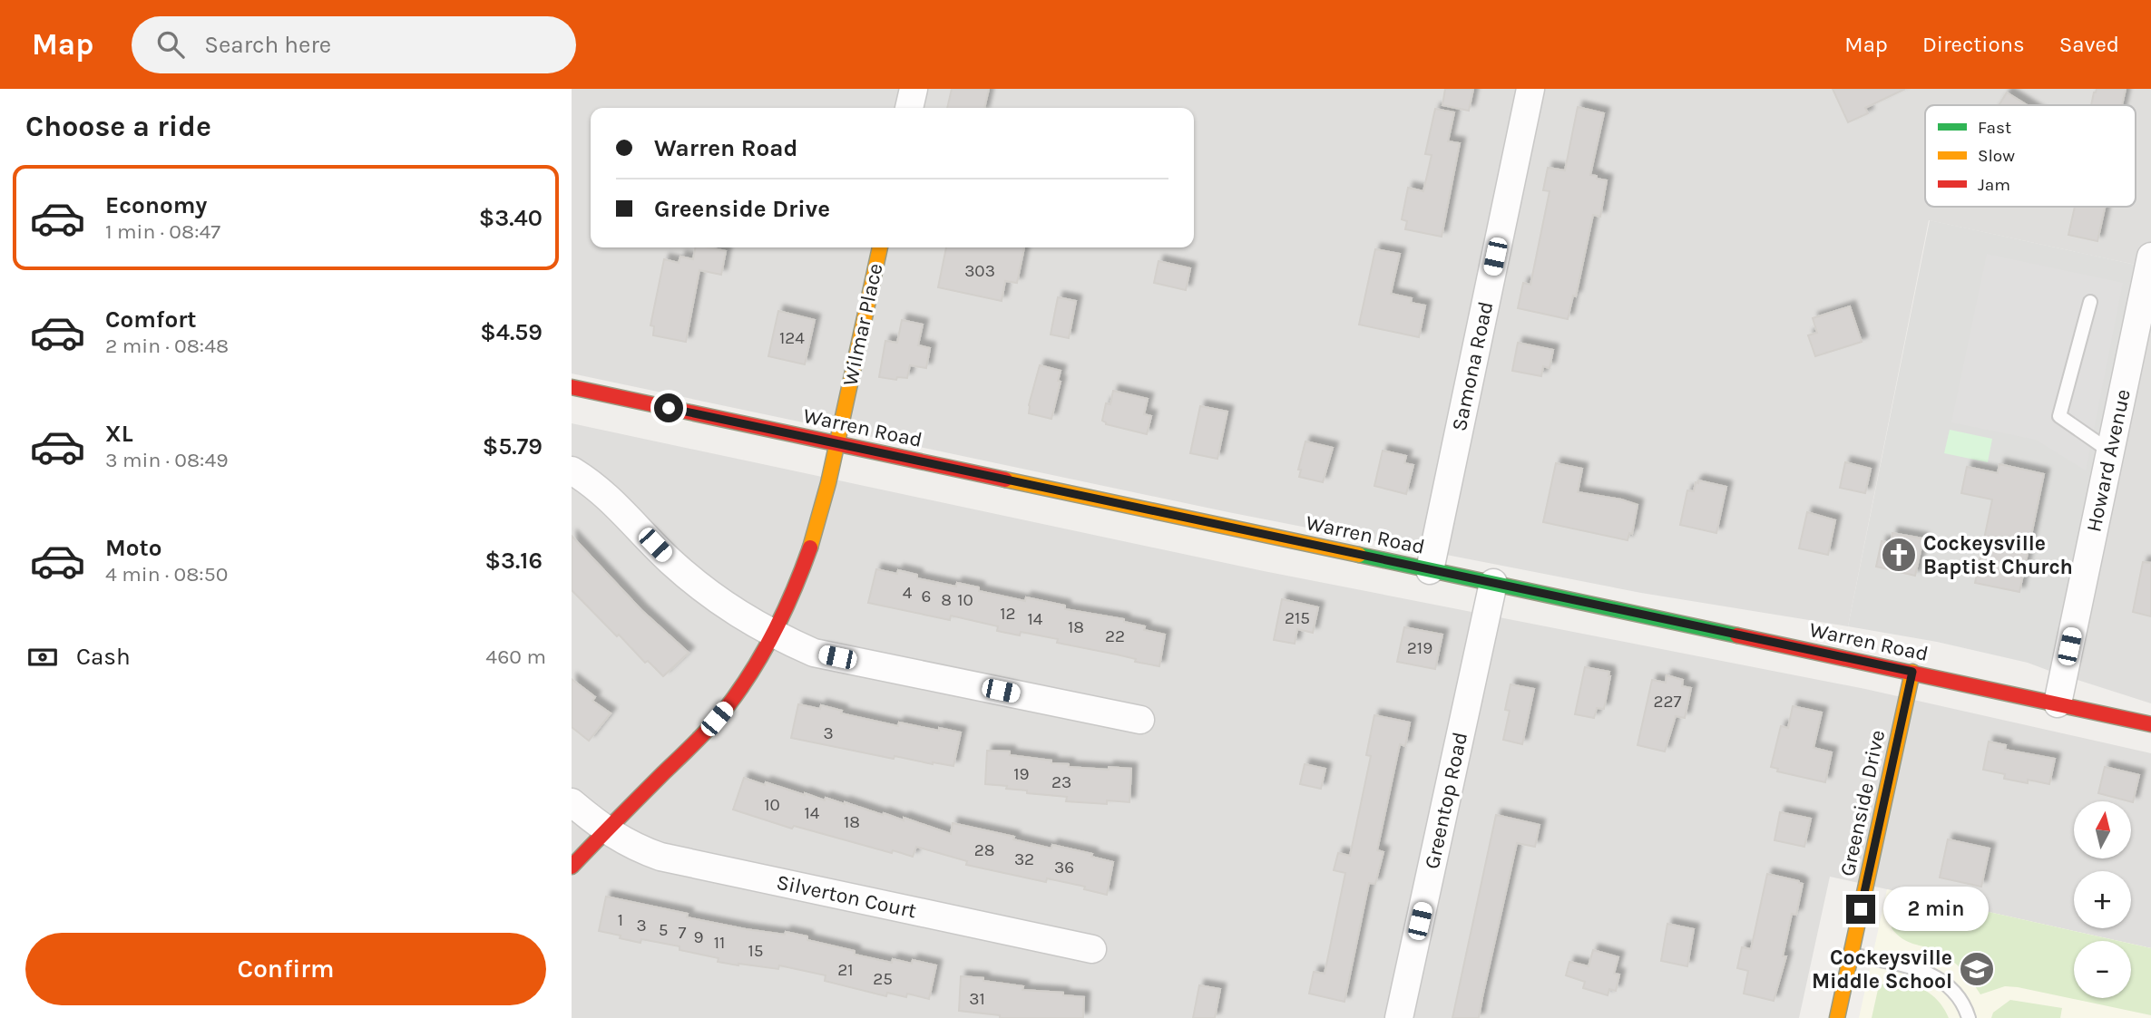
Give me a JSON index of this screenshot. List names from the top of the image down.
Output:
{
  "streets": {
    "street": [
      "Wilmar Place",
      "Samona Road",
      "Warren Road",
      "Howard Avenue",
      "Greentop Road",
      "Greenside Drive",
      "Silverton Court"
    ]
  },
  "crossings": [
    ["Wilmar Place", "Warren Road"],
    ["Wilmar Place", "Silverton Court"],
    ["Samona Road", "Warren Road"],
    ["Warren Road", "Howard Avenue"],
    ["Warren Road", "Greentop Road"],
    ["Warren Road", "Greenside Drive"]
  ],
  "places": {
    "church": ["Cockeysville Baptist Church"],
    "school or university": ["Cockeysville Middle School"]
  },
  "house_numbers": [
    "303",
    "124",
    "4",
    "6",
    "8",
    "10",
    "12",
    "215",
    "14",
    "18",
    "22",
    "219",
    "227",
    "3",
    "19",
    "23",
    "10",
    "14",
    "18",
    "28",
    "32",
    "36",
    "1",
    "3",
    "5",
    "7",
    "9",
    "11",
    "15",
    "21",
    "25",
    "31"
  ],
  "legend": ["Fast", "Slow", "Jam"],
  "north": "top",
  "page": {
    "header": "Map",
    "search": "Search here",
    "nav": ["Map", "Directions", "Saved"],
    "heading": "Choose a ride",
    "banner": ["Warren Road", "Greenside Drive"],
    "list": [
      {
        "name": "Economy",
        "note": "1 min · 08:47",
        "value": "$3.40"
      },
      {
        "name": "Comfort",
        "note": "2 min · 08:48",
        "value": "$4.59"
      },
      {
        "name": "XL",
        "note": "3 min · 08:49",
        "value": "$5.79"
      },
      {
        "name": "Moto",
        "note": "4 min · 08:50",
        "value": "$3.16"
      }
    ],
    "pay": ["Cash", "460 m"],
    "map_buttons": ["+", "−"],
    "bubble": "2 min",
    "buttons": "Confirm"
  }
}
